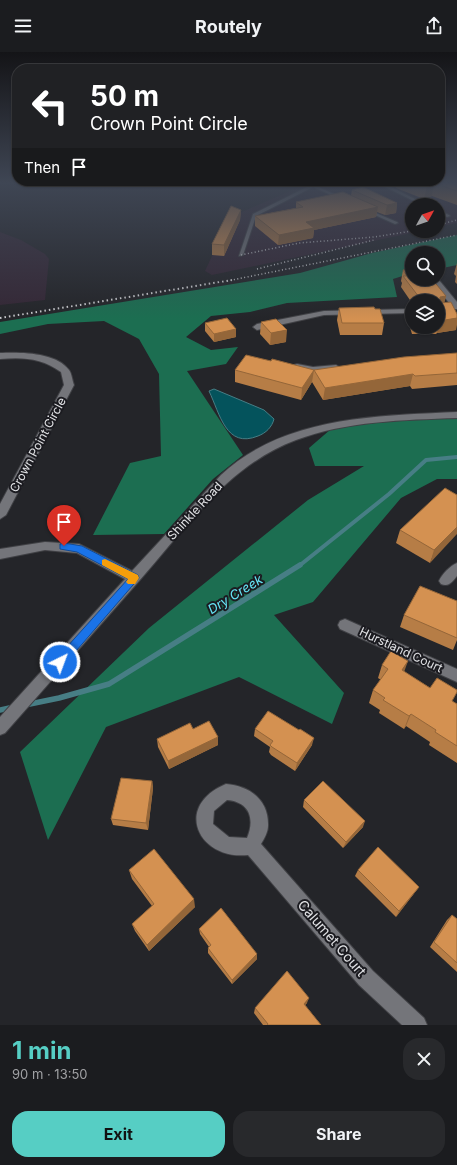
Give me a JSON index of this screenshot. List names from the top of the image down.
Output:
{
  "streets": {
    "street": [
      "Crown Point Circle",
      "Shinkle Road",
      "Hurstland Court",
      "Calumet Court"
    ]
  },
  "water": ["Dry Creek"],
  "north": "top right",
  "page": {
    "header": "Routely",
    "turn": ["50 m", "Crown Point Circle"],
    "then": "Then",
    "heading": ["1 min", "90 m · 13:50"],
    "buttons": ["Exit", "Share"]
  }
}
